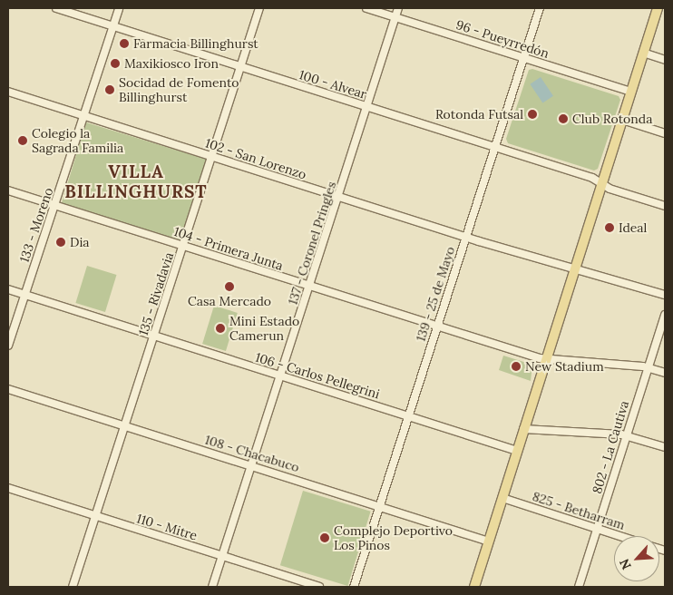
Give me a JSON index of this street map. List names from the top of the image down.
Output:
{
  "streets": {
    "street": [
      "96 - Pueyrredón",
      "100 - Alvear",
      "102 - San Lorenzo",
      "133 - Moreno",
      "137 - Coronel Pringles",
      "104 - Primera Junta",
      "135 - Rivadavia",
      "139 - 25 de Mayo",
      "106 - Carlos Pellegrini",
      "802 - La Cautiva",
      "108 - Chacabuco",
      "825 - Betharram",
      "110 - Mitre"
    ]
  },
  "crossings": [
    ["96 - Pueyrredón", "137 - Coronel Pringles"],
    ["96 - Pueyrredón", "139 - 25 de Mayo"],
    ["100 - Alvear", "133 - Moreno"],
    ["100 - Alvear", "137 - Coronel Pringles"],
    ["100 - Alvear", "135 - Rivadavia"],
    ["100 - Alvear", "139 - 25 de Mayo"],
    ["102 - San Lorenzo", "133 - Moreno"],
    ["102 - San Lorenzo", "137 - Coronel Pringles"],
    ["102 - San Lorenzo", "135 - Rivadavia"],
    ["102 - San Lorenzo", "139 - 25 de Mayo"],
    ["133 - Moreno", "104 - Primera Junta"],
    ["133 - Moreno", "106 - Carlos Pellegrini"],
    ["137 - Coronel Pringles", "104 - Primera Junta"],
    ["137 - Coronel Pringles", "106 - Carlos Pellegrini"],
    ["137 - Coronel Pringles", "108 - Chacabuco"],
    ["137 - Coronel Pringles", "110 - Mitre"],
    ["104 - Primera Junta", "135 - Rivadavia"],
    ["104 - Primera Junta", "139 - 25 de Mayo"],
    ["104 - Primera Junta", "802 - La Cautiva"],
    ["135 - Rivadavia", "106 - Carlos Pellegrini"],
    ["135 - Rivadavia", "108 - Chacabuco"],
    ["135 - Rivadavia", "110 - Mitre"],
    ["139 - 25 de Mayo", "106 - Carlos Pellegrini"],
    ["139 - 25 de Mayo", "108 - Chacabuco"],
    ["802 - La Cautiva", "825 - Betharram"]
  ],
  "districts": ["VILLA BILLINGHURST"],
  "places": [
    "Farmacia Billinghurst",
    "Maxikiosco Iron",
    "Socidad de Fomento Billinghurst",
    "Rotonda Futsal",
    "Club Rotonda",
    "Colegio la Sagrada Familia",
    "Ideal",
    "Dia",
    "Casa Mercado",
    "Mini Estado Camerun",
    "New Stadium",
    "Complejo Deportivo Los Pinos"
  ],
  "north": "bottom left"
}
